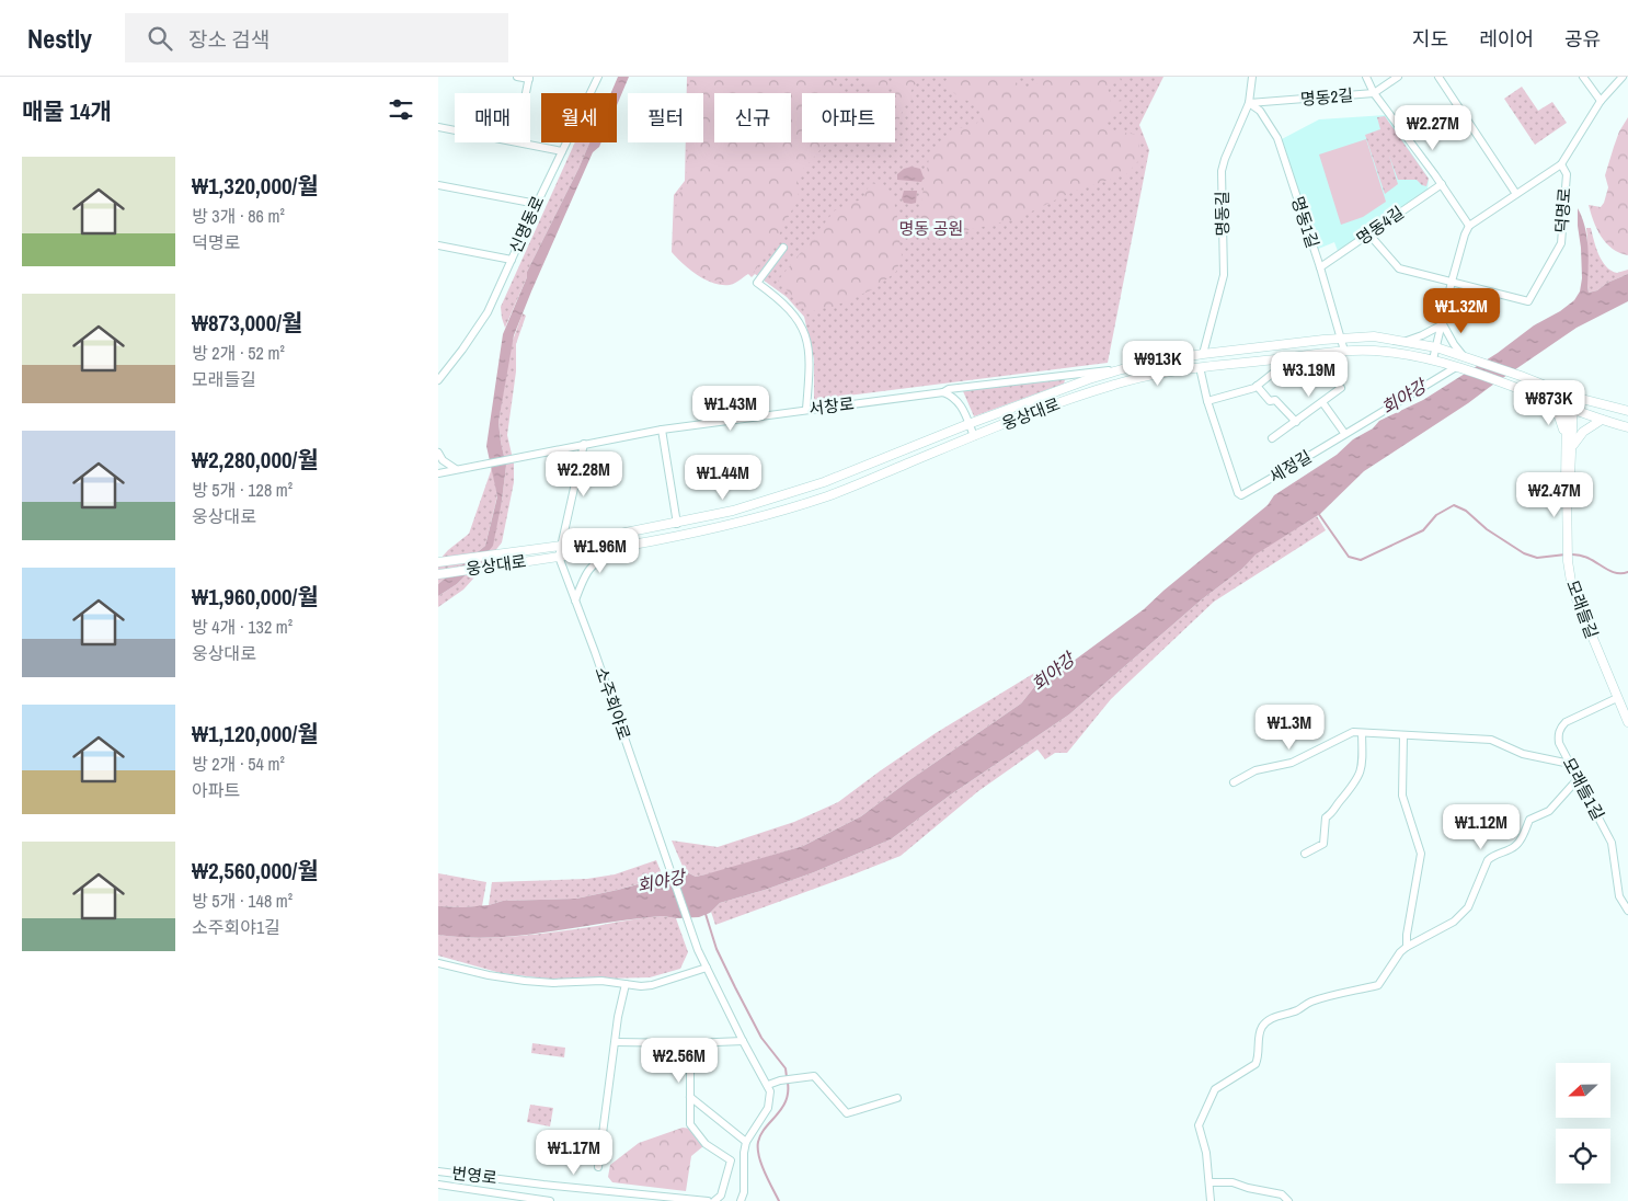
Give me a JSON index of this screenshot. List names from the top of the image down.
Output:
{
  "streets": {
    "main road": ["웅상대로", "모래들길"],
    "street": [
      "명동2길",
      "덕명로",
      "명동길",
      "명동1길",
      "신명동로",
      "명동4길",
      "서창로",
      "세정길",
      "소주회야로",
      "모래들1길",
      "번영로"
    ]
  },
  "crossings": [
    ["명동2길", "명동길"],
    ["명동2길", "명동1길"],
    ["덕명로", "명동4길"],
    ["명동길", "명동1길"],
    ["명동길", "웅상대로"],
    ["명동1길", "명동4길"],
    ["명동1길", "웅상대로"],
    ["서창로", "웅상대로"],
    ["웅상대로", "세정길"],
    ["웅상대로", "모래들길"],
    ["웅상대로", "소주회야로"],
    ["모래들길", "모래들1길"]
  ],
  "water": ["회야강"],
  "parks": ["명동 공원"],
  "north": "left",
  "page": {
    "header": "Nestly",
    "search": "장소 검색",
    "nav": ["지도", "레이어", "공유"],
    "heading": "매물 14개",
    "chip": [
      "매매",
      "월세",
      "필터",
      "신규",
      "아파트"
    ],
    "price": [
      "₩2.27M",
      "₩1.32M",
      "₩913K",
      "₩3.19M",
      "₩873K",
      "₩1.43M",
      "₩2.28M",
      "₩1.44M",
      "₩2.47M",
      "₩1.96M",
      "₩1.3M",
      "₩1.12M",
      "₩2.56M",
      "₩1.17M"
    ],
    "list": [
      {
        "name": "₩1,320,000/월",
        "note": "방 3개 · 86 m² · 덕명로"
      },
      {
        "name": "₩873,000/월",
        "note": "방 2개 · 52 m² · 모래들길"
      },
      {
        "name": "₩2,280,000/월",
        "note": "방 5개 · 128 m² · 웅상대로"
      },
      {
        "name": "₩1,960,000/월",
        "note": "방 4개 · 132 m² · 웅상대로"
      },
      {
        "name": "₩1,120,000/월",
        "note": "방 2개 · 54 m² · 아파트"
      },
      {
        "name": "₩2,560,000/월",
        "note": "방 5개 · 148 m² · 소주회야1길"
      }
    ]
  }
}
